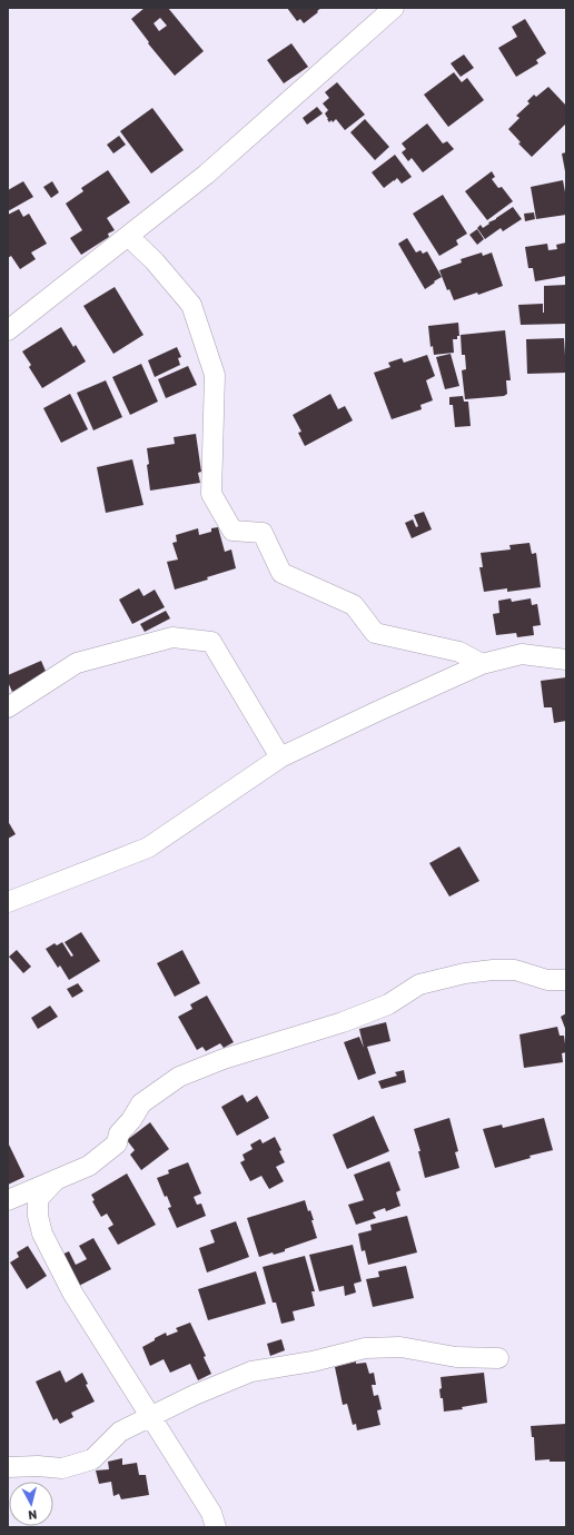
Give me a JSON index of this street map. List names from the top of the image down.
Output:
{
  "north": "bottom"
}
